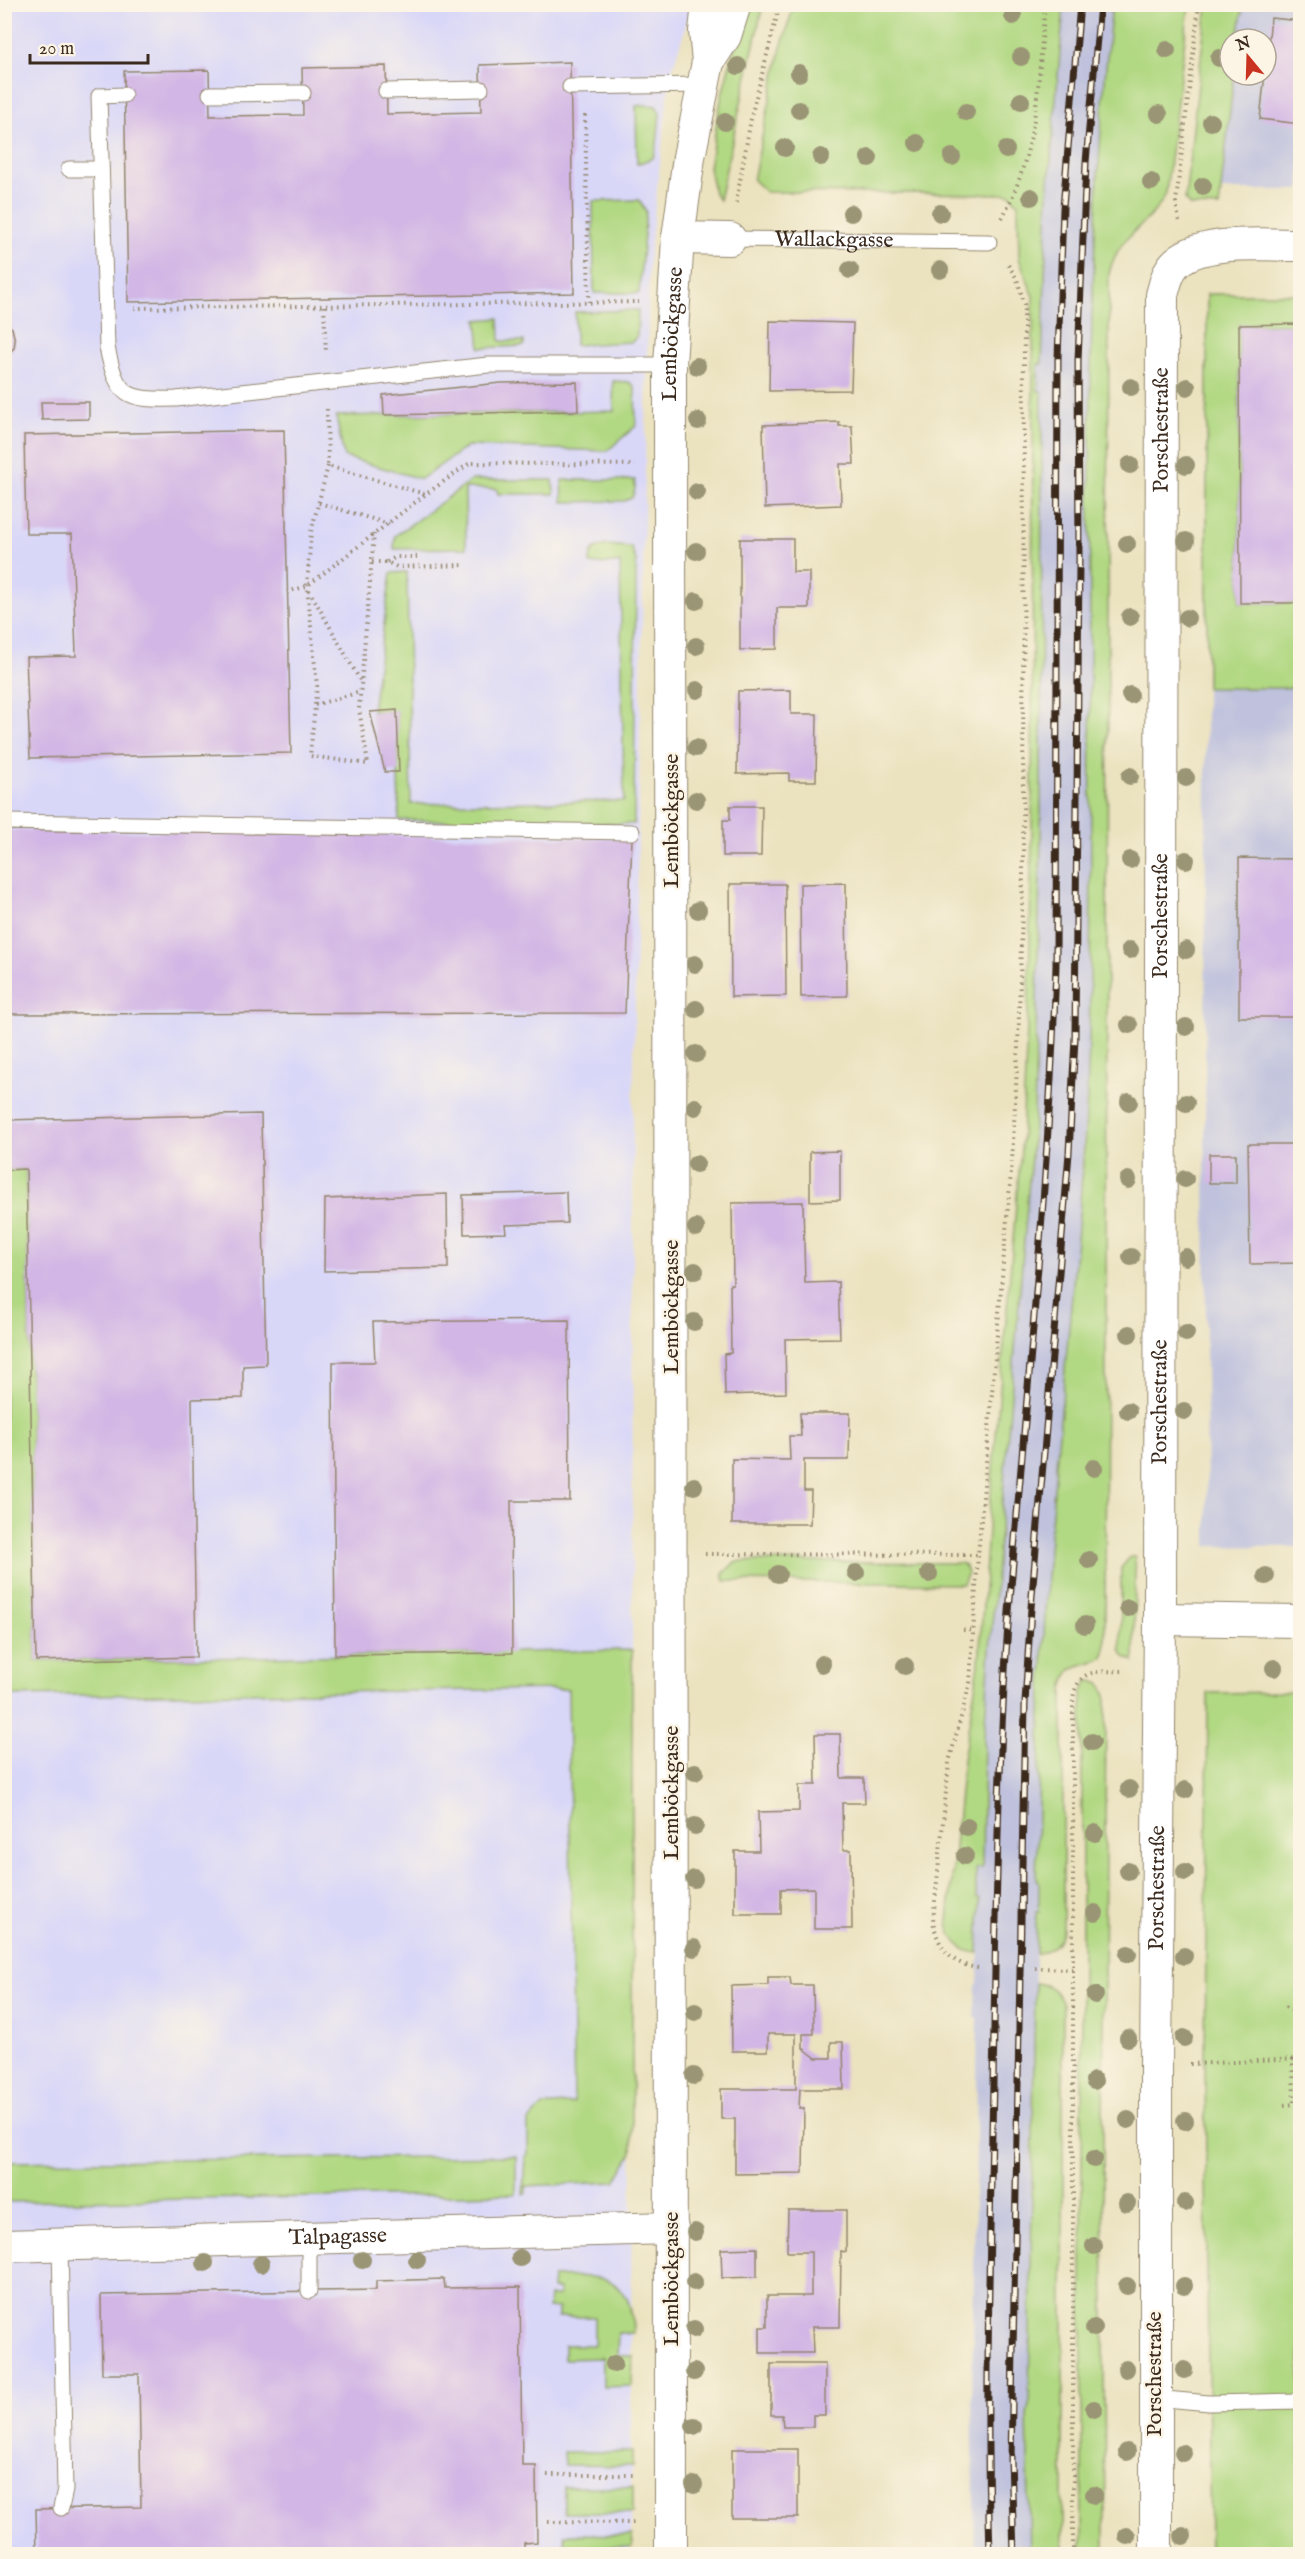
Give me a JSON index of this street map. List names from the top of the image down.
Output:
{
  "streets": {
    "street": [
      "Wallackgasse",
      "Lemböckgasse",
      "Porschestraße",
      "Talpagasse"
    ]
  },
  "crossings": [
    ["Wallackgasse", "Lemböckgasse"],
    ["Lemböckgasse", "Talpagasse"]
  ],
  "scale_bar": "20 m",
  "north": "top"
}
